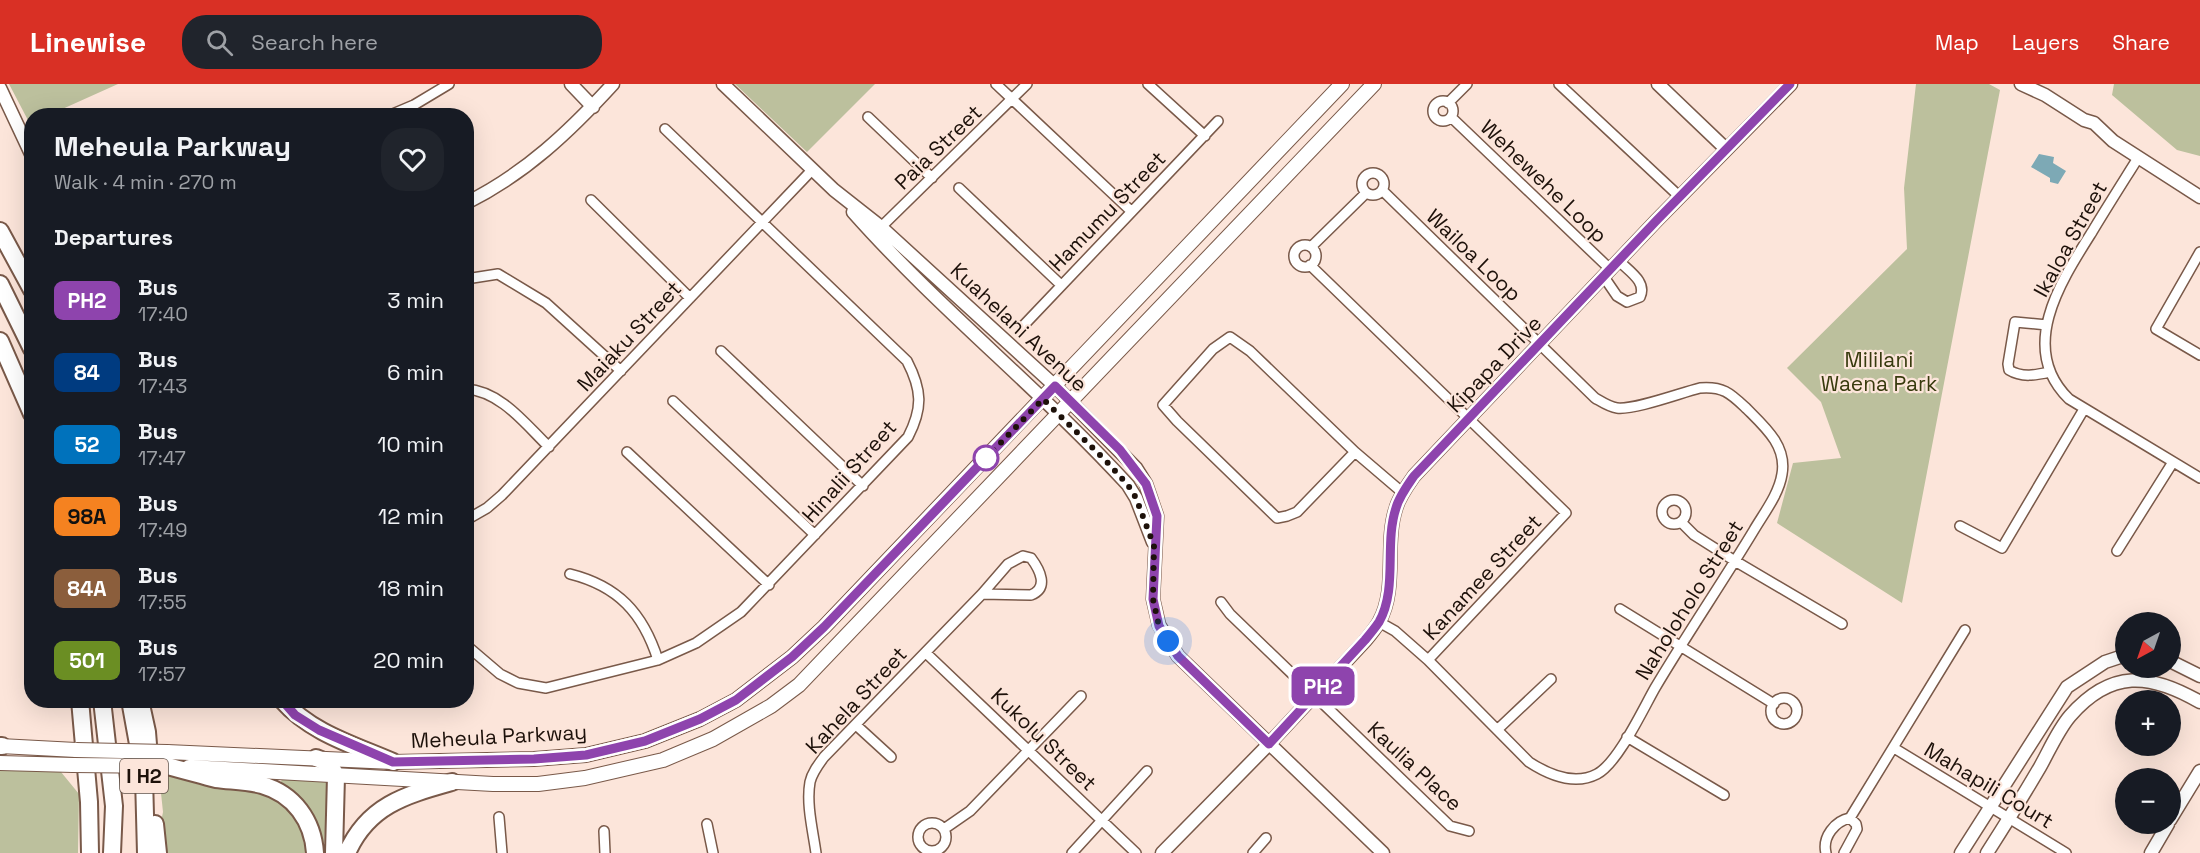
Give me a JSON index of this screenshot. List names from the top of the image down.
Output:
{
  "streets": {
    "highway": ["I H2"],
    "main road": ["Meheula Parkway"],
    "street": [
      "Paia Street",
      "Wehewehe Loop",
      "Hamumu Street",
      "Ikaloa Street",
      "Wailoa Loop",
      "Kuahelani Avenue",
      "Maiaku Street",
      "Kipapa Drive",
      "Hinalii Street",
      "Kanamee Street",
      "Naholoholo Street",
      "Kahela Street",
      "Kukolu Street",
      "Kaulia Place",
      "Mahapili Court"
    ]
  },
  "crossings": [
    ["Paia Street", "Kuahelani Avenue"],
    ["Wehewehe Loop", "Kipapa Drive"],
    ["Wailoa Loop", "Kipapa Drive"],
    ["Wailoa Loop", "Kanamee Street"],
    ["Wailoa Loop", "Naholoholo Street"],
    ["Kuahelani Avenue", "Maiaku Street"],
    ["Kuahelani Avenue", "Kipapa Drive"],
    ["Kuahelani Avenue", "Meheula Parkway"],
    ["Maiaku Street", "Hinalii Street"],
    ["Kipapa Drive", "Kanamee Street"],
    ["Kipapa Drive", "Naholoholo Street"],
    ["Kipapa Drive", "Kaulia Place"],
    ["Kanamee Street", "Naholoholo Street"],
    ["Kahela Street", "Kukolu Street"]
  ],
  "parks": ["Mililani Waena Park"],
  "lines": ["bus line PH2"],
  "north": "bottom left",
  "page": {
    "header": "Linewise",
    "search": "Search here",
    "nav": ["Map", "Layers", "Share"],
    "on_map": "PH2",
    "heading": [
      ["Meheula Parkway", "Walk · 4 min · 270 m"],
      "Departures"
    ],
    "list": [
      {
        "mark": "PH2",
        "name": "Bus",
        "note": "17:40",
        "value": "3 min"
      },
      {
        "mark": "84",
        "name": "Bus",
        "note": "17:43",
        "value": "6 min"
      },
      {
        "mark": "52",
        "name": "Bus",
        "note": "17:47",
        "value": "10 min"
      },
      {
        "mark": "98A",
        "name": "Bus",
        "note": "17:49",
        "value": "12 min"
      },
      {
        "mark": "84A",
        "name": "Bus",
        "note": "17:55",
        "value": "18 min"
      },
      {
        "mark": "501",
        "name": "Bus",
        "note": "17:57",
        "value": "20 min"
      }
    ],
    "map_buttons": ["+", "−"]
  }
}
